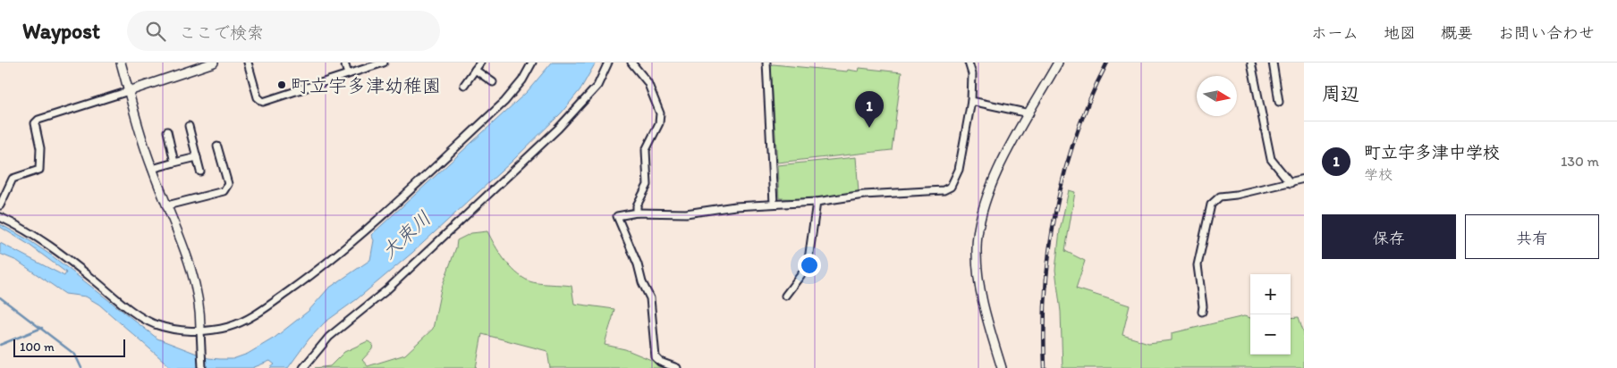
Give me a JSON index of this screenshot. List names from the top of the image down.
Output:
{
  "water": ["大束川"],
  "places": ["町立宇多津幼稚園"],
  "scale_bar": "100 m",
  "north": "right",
  "page": {
    "header": "Waypost",
    "search": "ここで検索",
    "nav": [
      "ホーム",
      "地図",
      "概要",
      "お問い合わせ"
    ],
    "heading": "周辺",
    "pins": "1",
    "list": [
      {
        "mark": "1",
        "name": "町立宇多津中学校",
        "note": "学校",
        "value": "130 m"
      }
    ],
    "buttons": ["保存", "共有"],
    "map_buttons": ["+", "−"],
    "scale": "100 m"
  }
}
